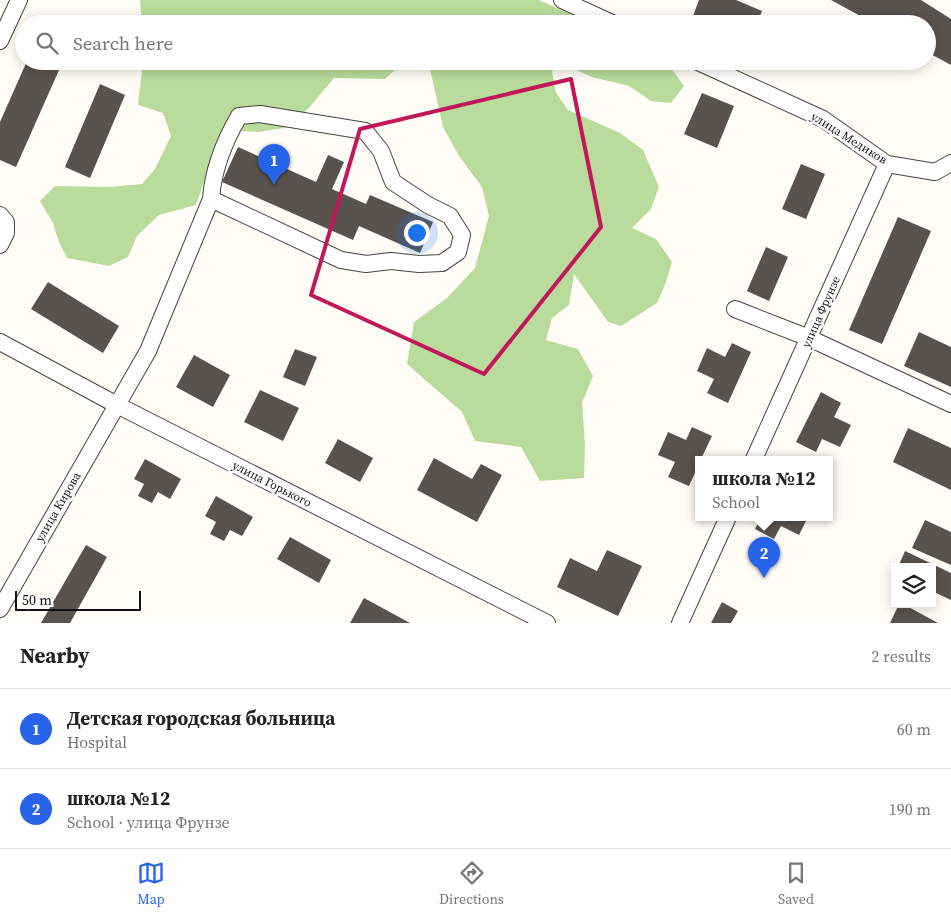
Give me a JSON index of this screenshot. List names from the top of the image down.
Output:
{
  "streets": {
    "street": [
      "улица Медиков",
      "улица Фрунзе",
      "улица Горького",
      "улица Кирова"
    ]
  },
  "crossings": [
    ["улица Медиков", "улица Фрунзе"],
    ["улица Горького", "улица Кирова"]
  ],
  "scale_bar": "50 m",
  "page": {
    "search": "Search here",
    "pins": ["1", "2"],
    "popup": ["школа №12", "School"],
    "scale": "50 m",
    "heading": ["Nearby", "2 results"],
    "list": [
      {
        "mark": "1",
        "name": "Детская городская больница",
        "note": "Hospital",
        "value": "60 m"
      },
      {
        "mark": "2",
        "name": "школа №12",
        "note": "School · улица Фрунзе",
        "value": "190 m"
      }
    ],
    "nav": ["Map", "Directions", "Saved"]
  }
}
